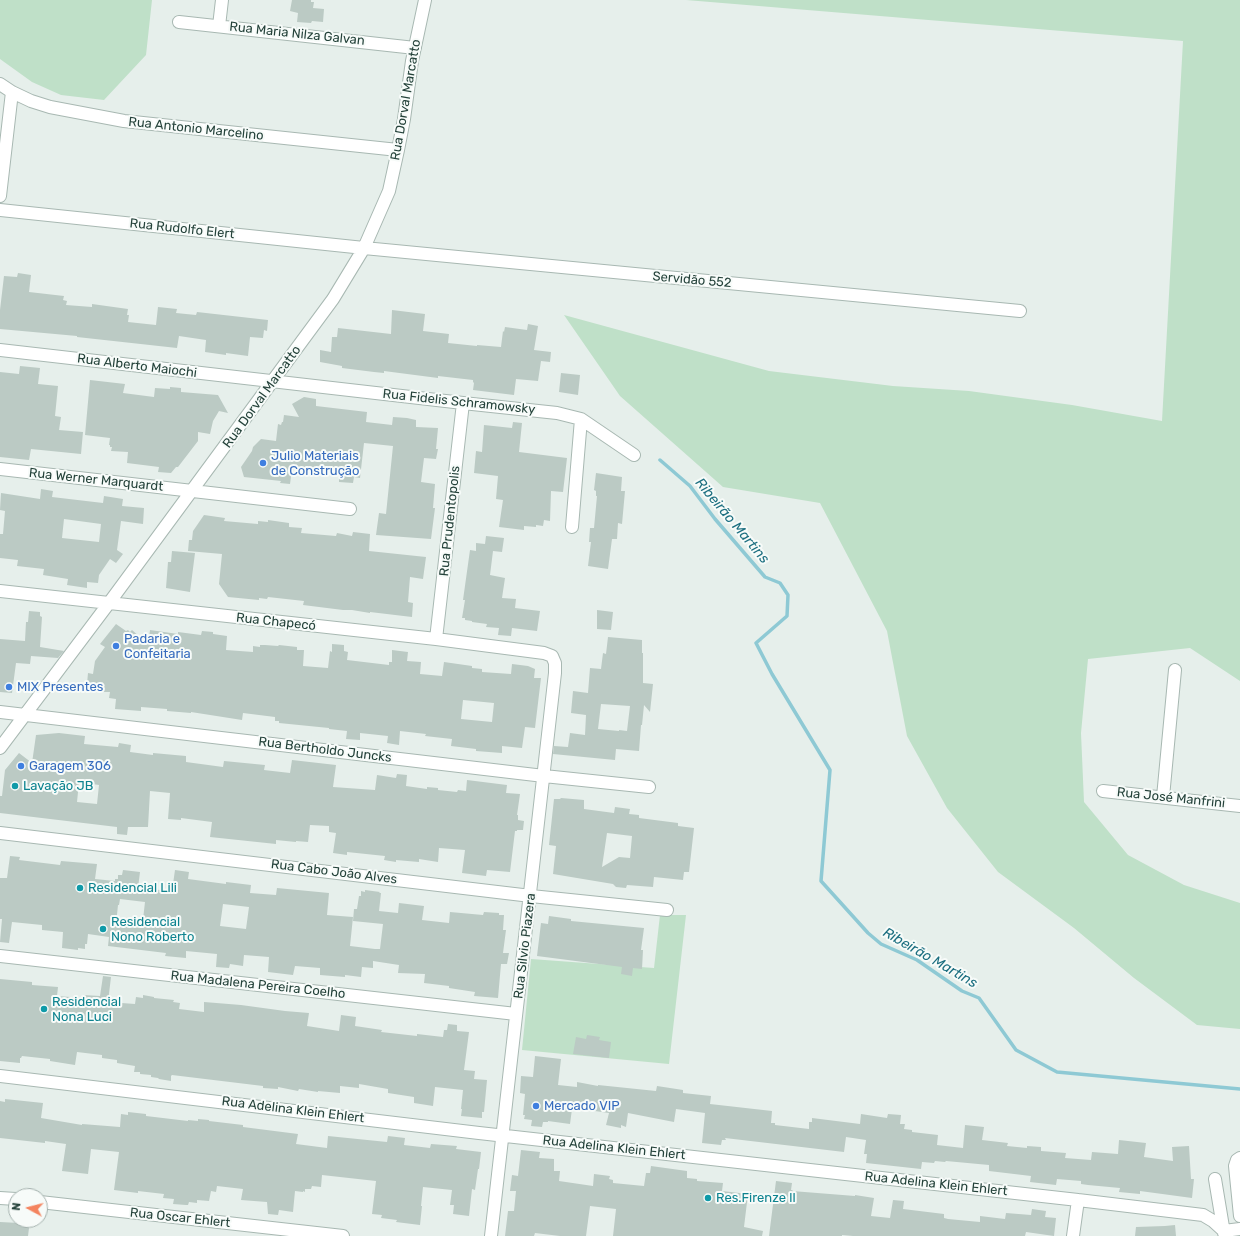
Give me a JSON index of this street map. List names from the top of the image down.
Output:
{
  "streets": {
    "street": [
      "Rua Maria Nilza Galvan",
      "Rua Dorval Marcatto",
      "Rua Antonio Marcelino",
      "Rua Rudolfo Elert",
      "Servidão 552",
      "Rua Alberto Maiochi",
      "Rua Fidelis Schramowsky",
      "Rua Werner Marquardt",
      "Rua Prudentopolis",
      "Rua Chapecó",
      "Rua Bertholdo Juncks",
      "Rua José Manfrini",
      "Rua Cabo João Alves",
      "Rua Silvio Piazera",
      "Rua Madalena Pereira Coelho",
      "Rua Adelina Klein Ehlert",
      "Rua Oscar Ehlert"
    ]
  },
  "crossings": [
    ["Rua Maria Nilza Galvan", "Rua Dorval Marcatto"],
    ["Rua Dorval Marcatto", "Rua Antonio Marcelino"],
    ["Rua Dorval Marcatto", "Rua Rudolfo Elert"],
    ["Rua Dorval Marcatto", "Servidão 552"],
    ["Rua Dorval Marcatto", "Rua Alberto Maiochi"],
    ["Rua Dorval Marcatto", "Rua Fidelis Schramowsky"],
    ["Rua Dorval Marcatto", "Rua Werner Marquardt"],
    ["Rua Dorval Marcatto", "Rua Chapecó"],
    ["Rua Dorval Marcatto", "Rua Bertholdo Juncks"],
    ["Rua Rudolfo Elert", "Servidão 552"],
    ["Rua Alberto Maiochi", "Rua Fidelis Schramowsky"],
    ["Rua Fidelis Schramowsky", "Rua Prudentopolis"],
    ["Rua Prudentopolis", "Rua Chapecó"],
    ["Rua Chapecó", "Rua Silvio Piazera"],
    ["Rua Bertholdo Juncks", "Rua Silvio Piazera"],
    ["Rua Cabo João Alves", "Rua Silvio Piazera"],
    ["Rua Silvio Piazera", "Rua Madalena Pereira Coelho"],
    ["Rua Silvio Piazera", "Rua Adelina Klein Ehlert"]
  ],
  "water": ["Ribeirão Martins"],
  "places": [
    "Julio Materiais de Construção",
    "Padaria e Confeitaria",
    "MIX Presentes",
    "Garagem 306",
    "Lavação JB",
    "Residencial Lili",
    "Residencial Nono Roberto",
    "Residencial Nona Luci",
    "Mercado VIP",
    "Res.Firenze ll"
  ],
  "north": "left"
}
